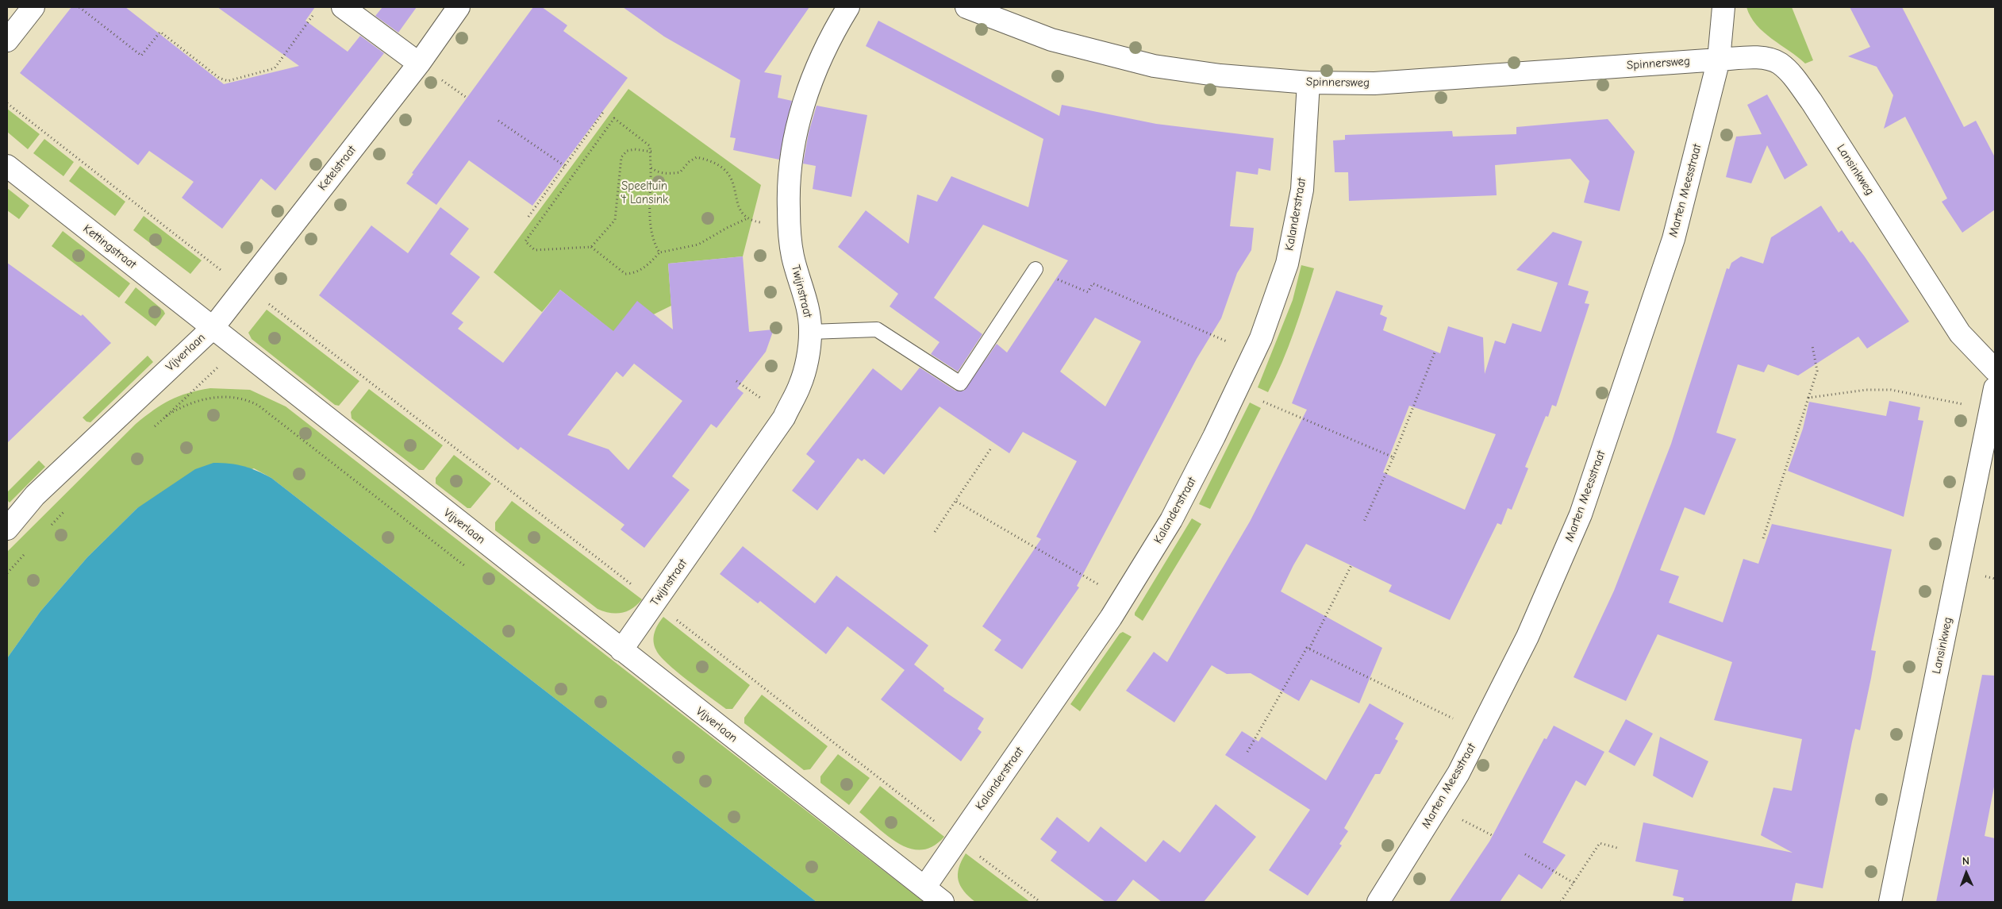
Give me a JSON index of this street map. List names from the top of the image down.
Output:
{
  "streets": {
    "street": [
      "Spinnersweg",
      "Ketelstraat",
      "Lansinkweg",
      "Marten Meesstraat",
      "Kalanderstraat",
      "Kettingstraat",
      "Twijnstraat",
      "Vijverlaan"
    ]
  },
  "crossings": [
    ["Spinnersweg", "Lansinkweg"],
    ["Spinnersweg", "Marten Meesstraat"],
    ["Spinnersweg", "Kalanderstraat"],
    ["Ketelstraat", "Kettingstraat"],
    ["Ketelstraat", "Vijverlaan"],
    ["Lansinkweg", "Marten Meesstraat"],
    ["Kalanderstraat", "Vijverlaan"],
    ["Kettingstraat", "Vijverlaan"],
    ["Twijnstraat", "Vijverlaan"]
  ],
  "parks": ["Speeltuin 't Lansink"],
  "north": "top"
}
